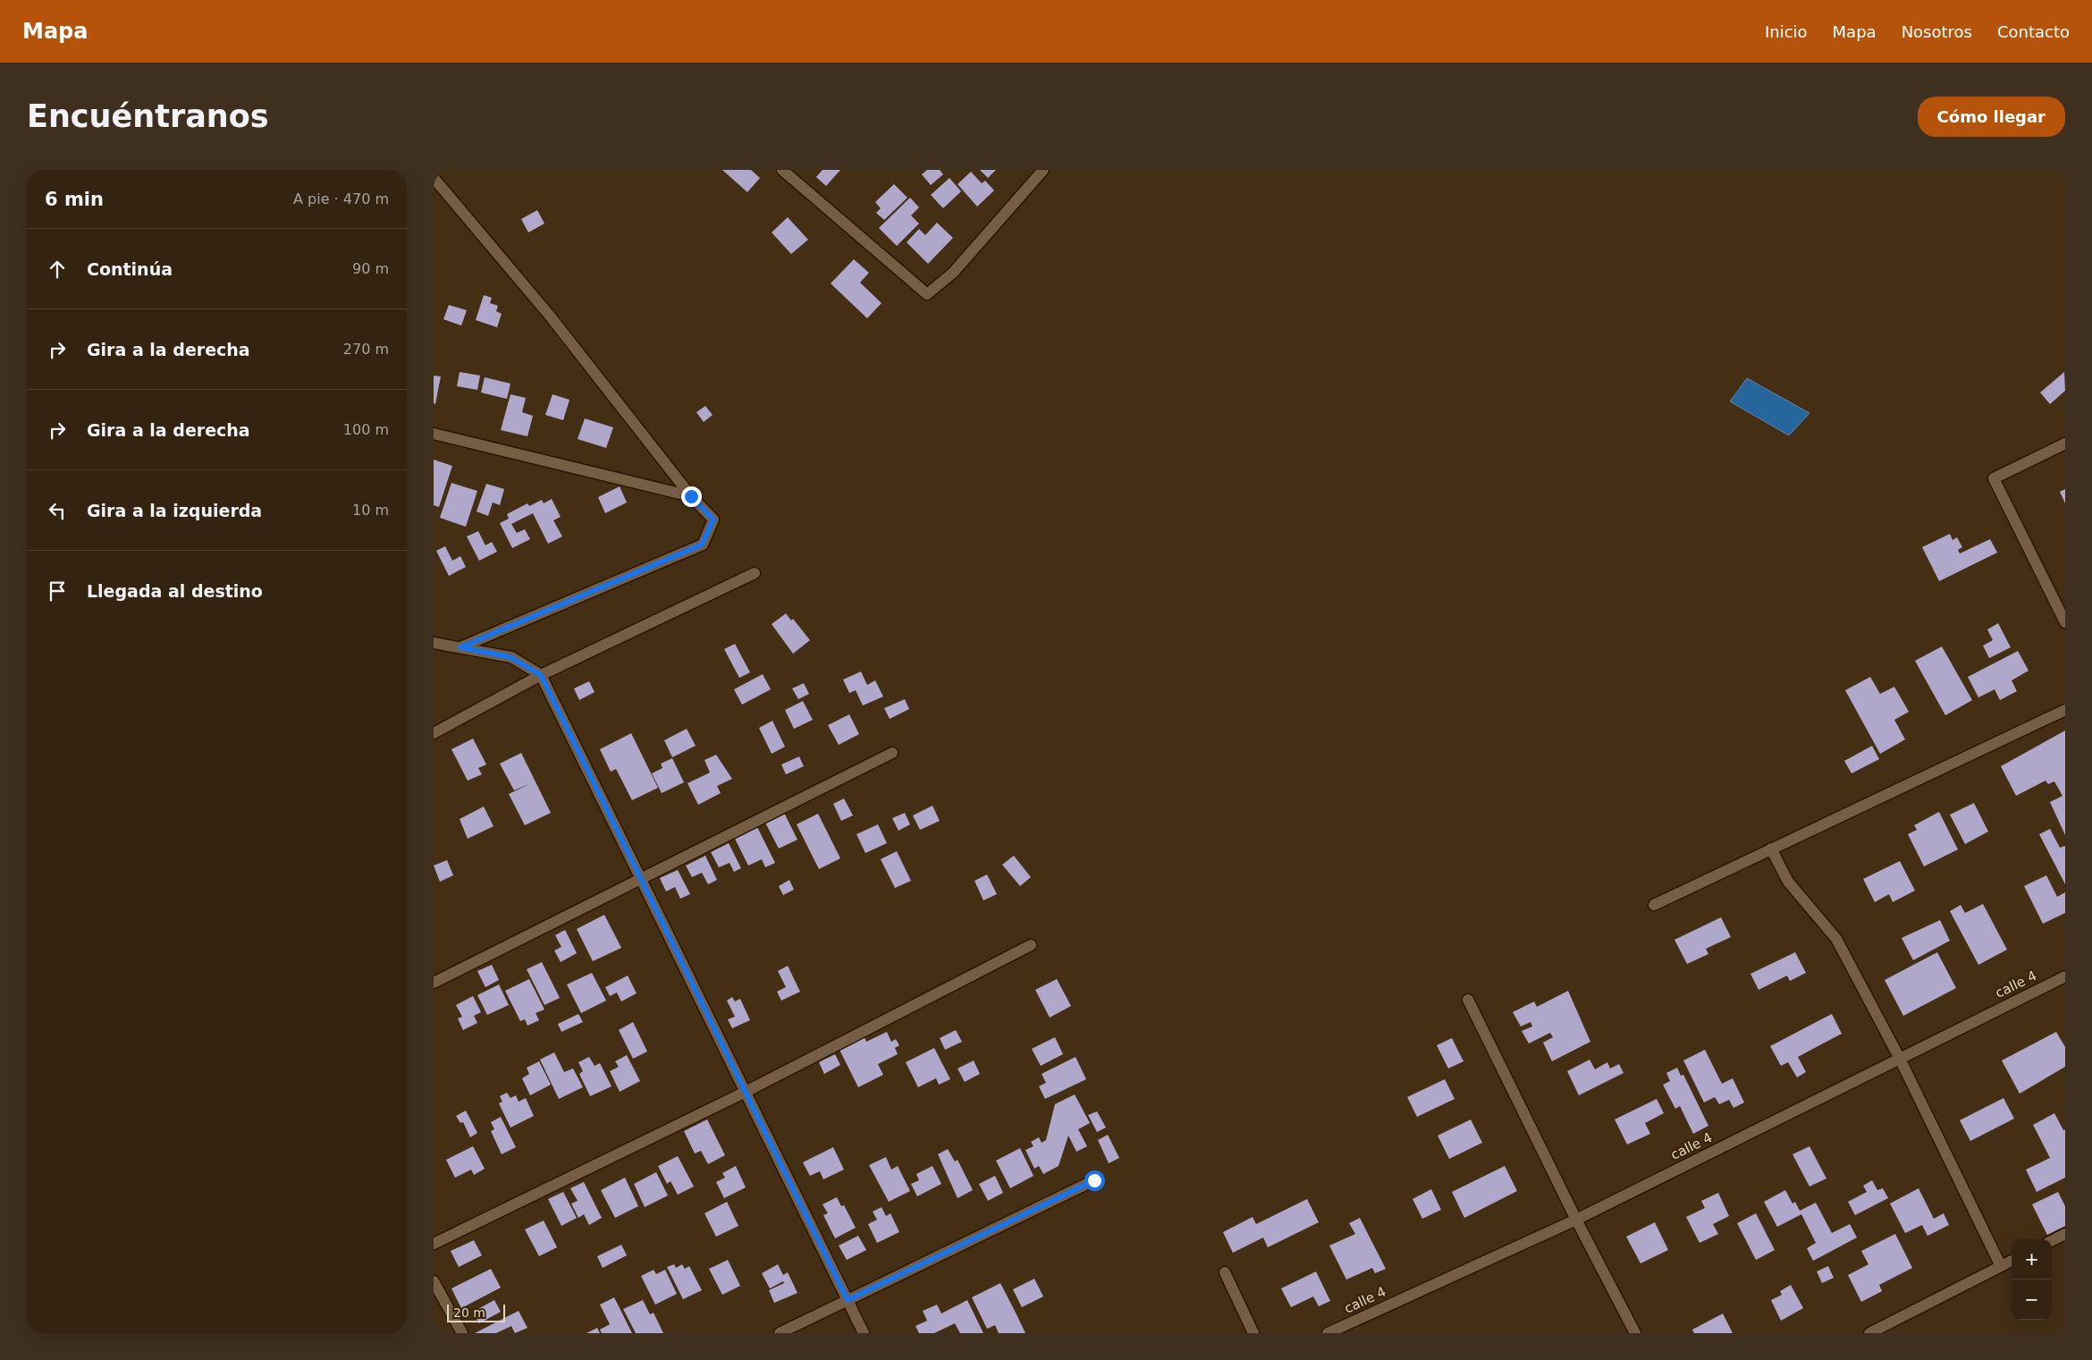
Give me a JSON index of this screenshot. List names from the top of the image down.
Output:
{
  "streets": {
    "street": ["calle 4"]
  },
  "scale_bar": "20 m",
  "page": {
    "header": "Mapa",
    "nav": [
      "Inicio",
      "Mapa",
      "Nosotros",
      "Contacto"
    ],
    "buttons": "Cómo llegar",
    "title": "Encuéntranos",
    "heading": ["6 min", "A pie · 470 m"],
    "list": [
      ["Continúa", "90 m"],
      ["Gira a la derecha", "270 m"],
      ["Gira a la derecha", "100 m"],
      ["Gira a la izquierda", "10 m"],
      "Llegada al destino"
    ],
    "map_buttons": ["+", "−"],
    "scale": "20 m"
  }
}
